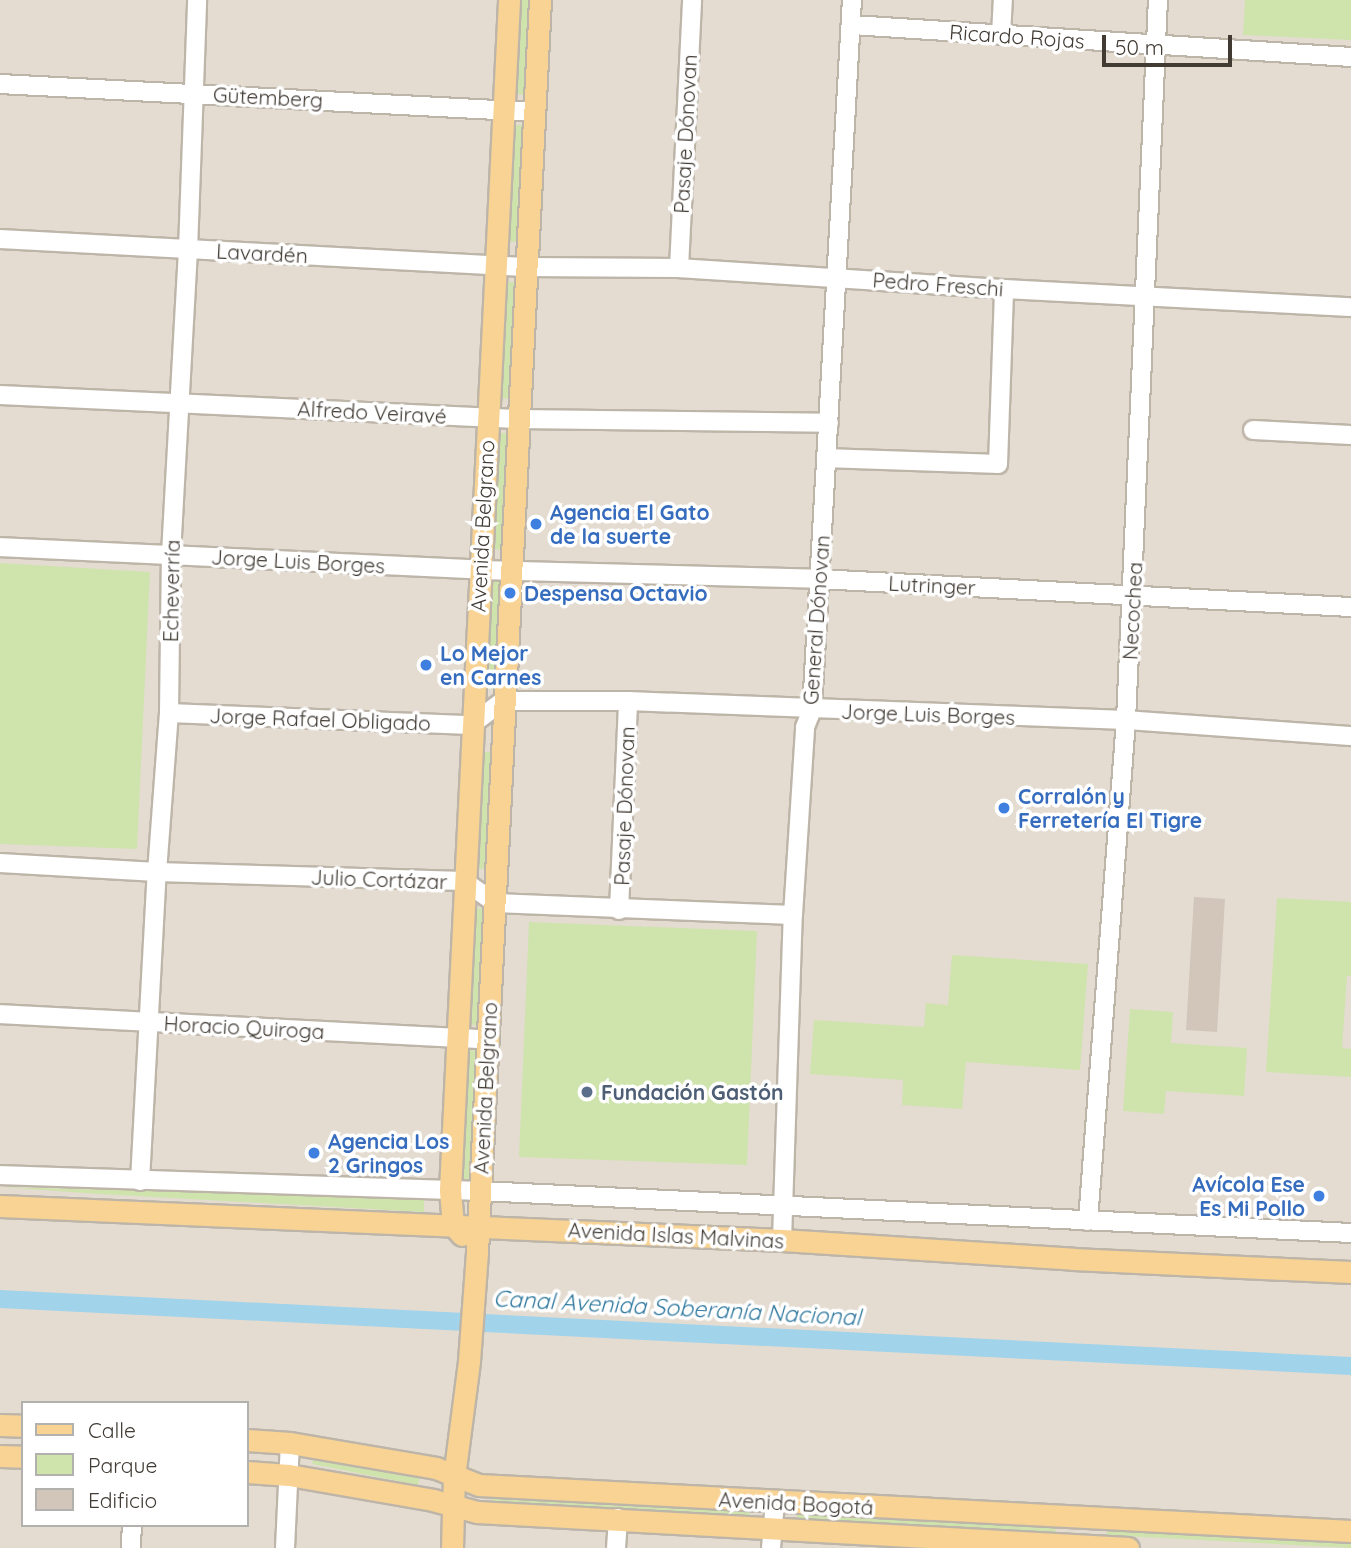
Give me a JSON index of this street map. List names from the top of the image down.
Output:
{
  "streets": {
    "main road": ["Avenida Belgrano", "Avenida Islas Malvinas", "Avenida Bogotá"],
    "street": [
      "Ricardo Rojas",
      "Gütemberg",
      "Pasaje Dónovan",
      "Lavardén",
      "Pedro Freschi",
      "Alfredo Veiravé",
      "Jorge Luis Borges",
      "Lutringer",
      "Echeverría",
      "Necochea",
      "General Dónovan",
      "Jorge Rafael Obligado",
      "Julio Cortázar",
      "Horacio Quiroga"
    ]
  },
  "crossings": [
    ["Ricardo Rojas", "Necochea"],
    ["Ricardo Rojas", "General Dónovan"],
    ["Gütemberg", "Avenida Belgrano"],
    ["Gütemberg", "Echeverría"],
    ["Pasaje Dónovan", "Pedro Freschi"],
    ["Pasaje Dónovan", "Jorge Luis Borges"],
    ["Lavardén", "Pedro Freschi"],
    ["Lavardén", "Avenida Belgrano"],
    ["Lavardén", "Echeverría"],
    ["Pedro Freschi", "Avenida Belgrano"],
    ["Pedro Freschi", "Necochea"],
    ["Pedro Freschi", "General Dónovan"],
    ["Alfredo Veiravé", "Avenida Belgrano"],
    ["Alfredo Veiravé", "Echeverría"],
    ["Alfredo Veiravé", "General Dónovan"],
    ["Avenida Belgrano", "Jorge Luis Borges"],
    ["Avenida Belgrano", "Lutringer"],
    ["Avenida Belgrano", "Jorge Rafael Obligado"],
    ["Avenida Belgrano", "Julio Cortázar"],
    ["Avenida Belgrano", "Horacio Quiroga"],
    ["Avenida Belgrano", "Avenida Islas Malvinas"],
    ["Avenida Belgrano", "Avenida Bogotá"],
    ["Jorge Luis Borges", "Lutringer"],
    ["Jorge Luis Borges", "Echeverría"],
    ["Jorge Luis Borges", "Necochea"],
    ["Jorge Luis Borges", "General Dónovan"],
    ["Lutringer", "Necochea"],
    ["Lutringer", "General Dónovan"],
    ["Echeverría", "Jorge Rafael Obligado"],
    ["Echeverría", "Julio Cortázar"],
    ["Echeverría", "Horacio Quiroga"],
    ["Echeverría", "Avenida Islas Malvinas"],
    ["Necochea", "Avenida Islas Malvinas"],
    ["General Dónovan", "Avenida Islas Malvinas"]
  ],
  "water": ["Canal Avenida Soberanía Nacional"],
  "places": [
    "Agencia El Gato de la suerte",
    "Despensa Octavio",
    "Lo Mejor en Carnes",
    "Corralón y Ferretería El Tigre",
    "Fundación Gastón",
    "Agencia Los 2 Gringos",
    "Avícola Ese Es Mi Pollo"
  ],
  "legend": ["Calle", "Parque", "Edificio"],
  "scale_bar": "50 m"
}
